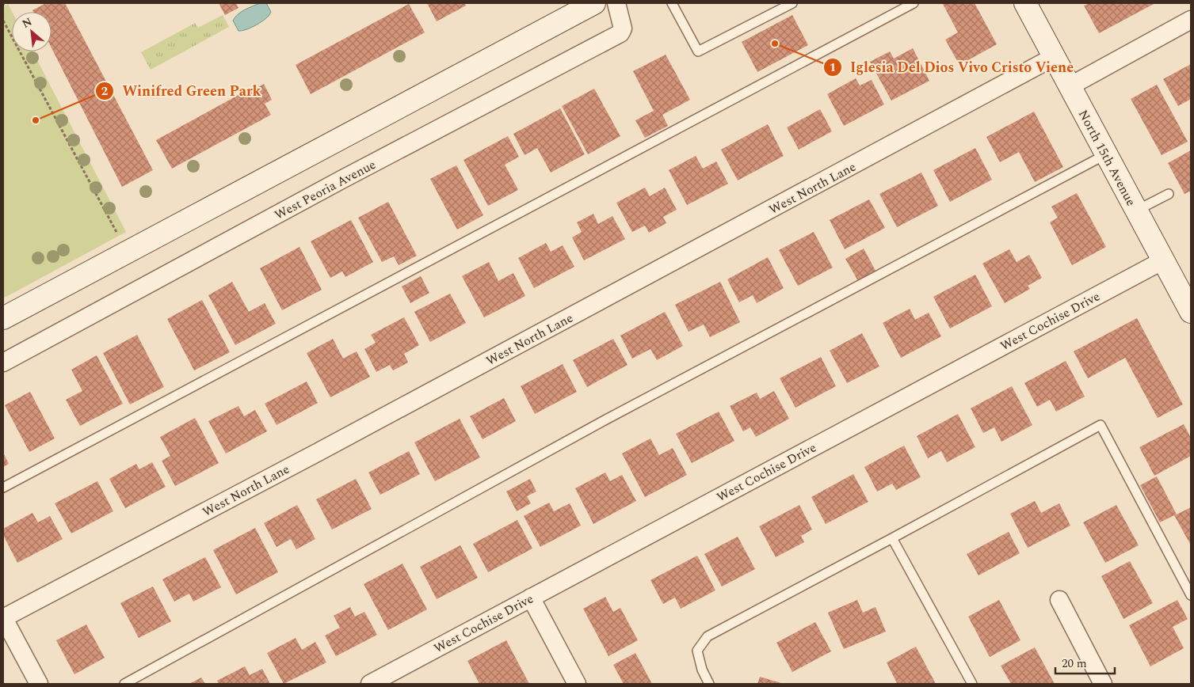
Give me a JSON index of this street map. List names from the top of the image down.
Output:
{
  "streets": {
    "main road": ["North 15th Avenue"],
    "street": ["West North Lane", "West Peoria Avenue", "West Cochise Drive"]
  },
  "crossings": [
    ["North 15th Avenue", "West North Lane"],
    ["North 15th Avenue", "West Cochise Drive"]
  ],
  "places": ["Iglesia Del Dios Vivo Cristo Viene", "Winifred Green Park"],
  "scale_bar": "20 m",
  "north": "top left"
}
